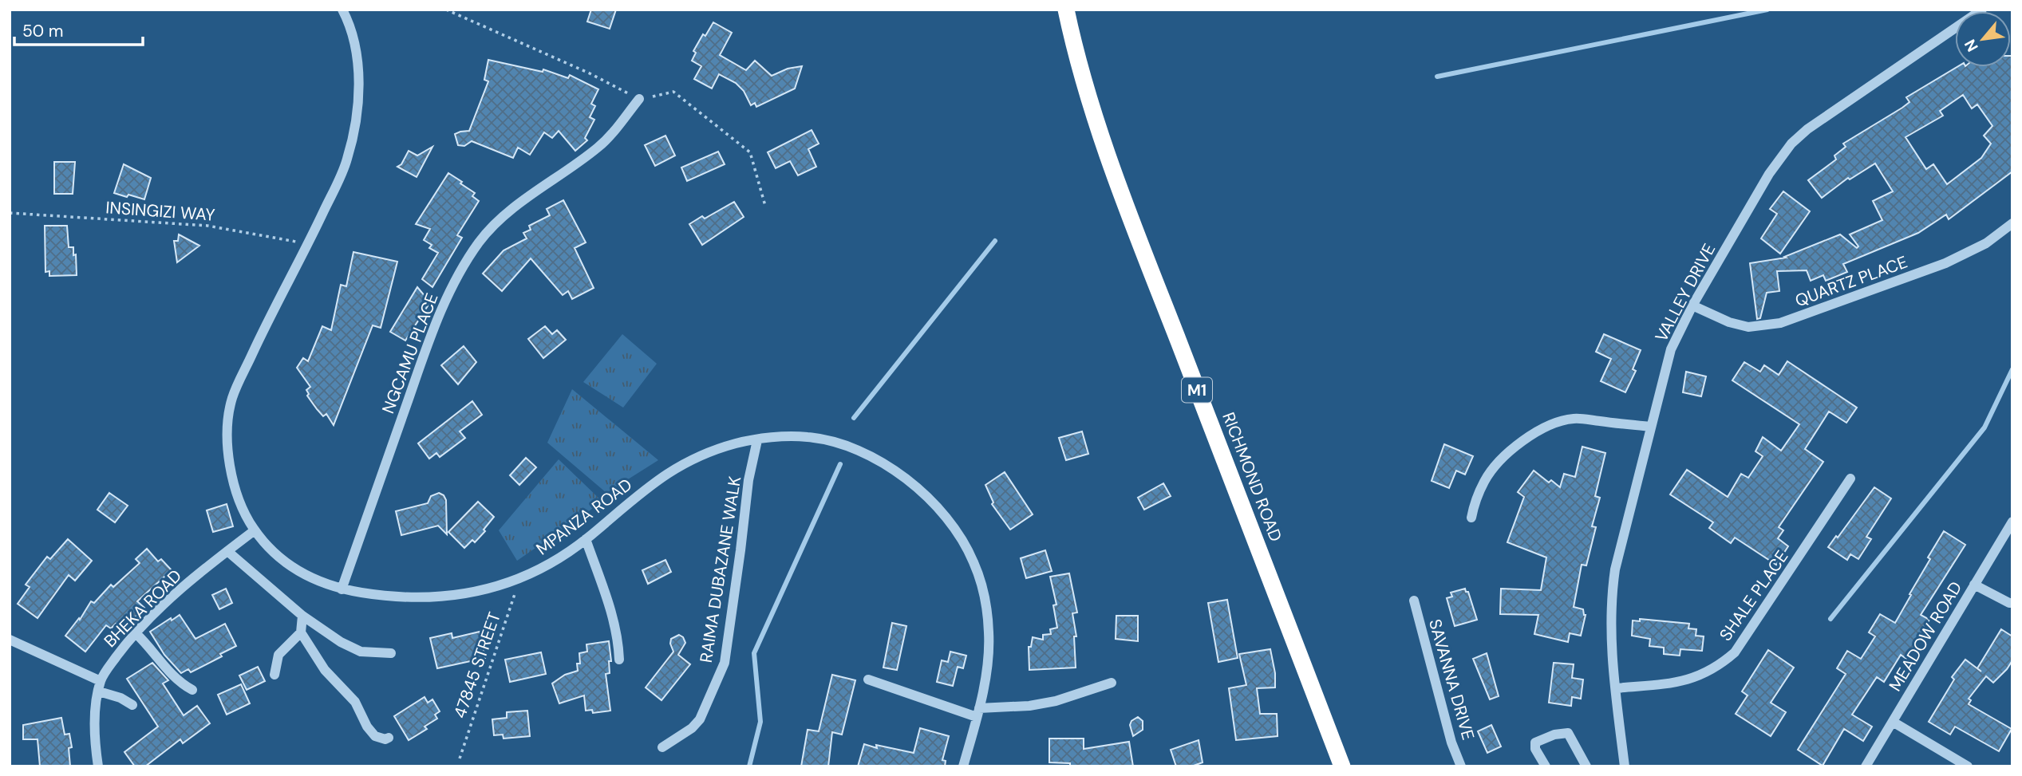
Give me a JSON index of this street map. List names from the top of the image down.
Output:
{
  "streets": {
    "highway": ["M1", "RICHMOND ROAD"],
    "street": [
      "QUARTZ PLACE",
      "VALLEY DRIVE",
      "NGCAMU PLACE",
      "MPANZA ROAD",
      "RAIMA DUBAZANE WALK",
      "SHALE PLACE",
      "BHEKA ROAD",
      "MEADOW ROAD",
      "SAVANNA DRIVE"
    ],
    "path": ["INSINGIZI WAY", "47845 STREET"]
  },
  "crossings": [
    ["INSINGIZI WAY", "MPANZA ROAD"],
    ["QUARTZ PLACE", "VALLEY DRIVE"],
    ["VALLEY DRIVE", "SHALE PLACE"],
    ["NGCAMU PLACE", "MPANZA ROAD"],
    ["MPANZA ROAD", "RAIMA DUBAZANE WALK"],
    ["MPANZA ROAD", "BHEKA ROAD"],
    ["MPANZA ROAD", "47845 STREET"]
  ],
  "scale_bar": "50 m",
  "north": "bottom left"
}
